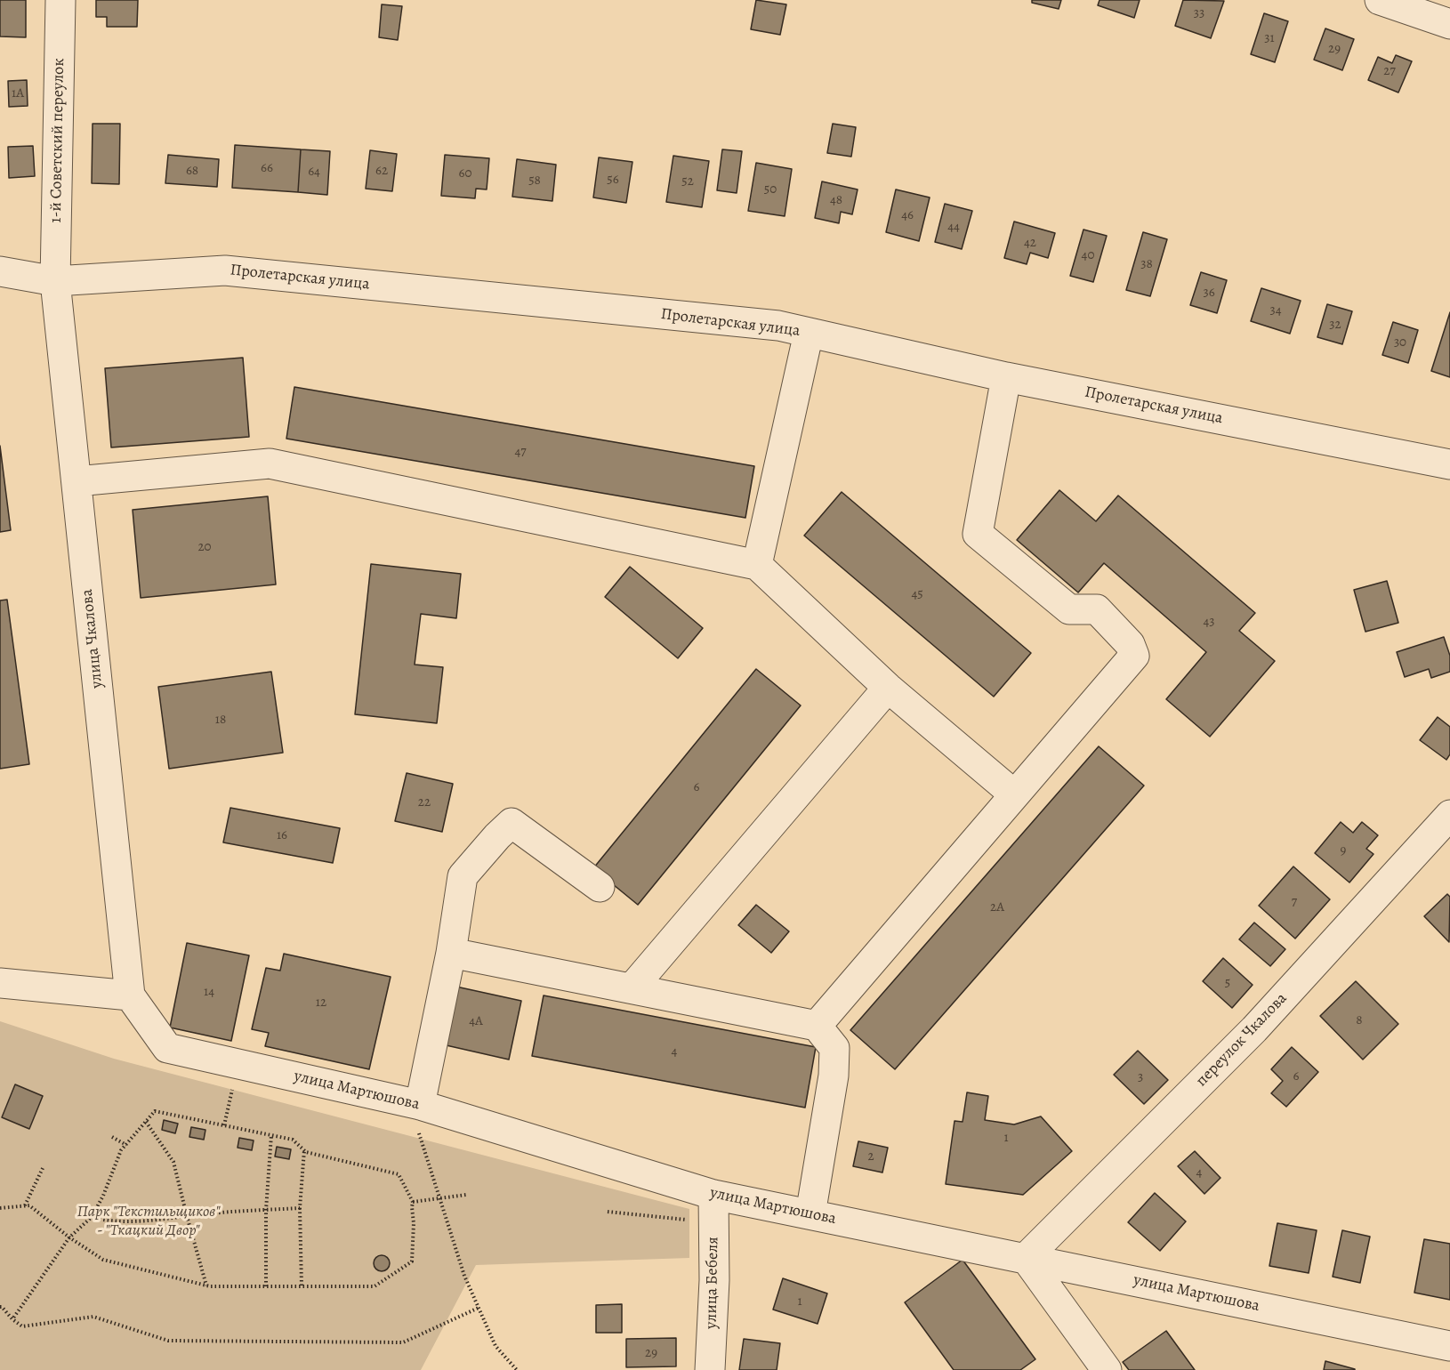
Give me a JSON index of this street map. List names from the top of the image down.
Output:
{
  "streets": {
    "street": [
      "1-й Советский переулок",
      "Пролетарская улица",
      "улица Чкалова",
      "переулок Чкалова",
      "улица Мартюшова",
      "улица Бебеля"
    ]
  },
  "crossings": [
    ["1-й Советский переулок", "Пролетарская улица"],
    ["1-й Советский переулок", "улица Чкалова"],
    ["Пролетарская улица", "улица Чкалова"],
    ["улица Чкалова", "улица Мартюшова"],
    ["переулок Чкалова", "улица Мартюшова"],
    ["улица Мартюшова", "улица Бебеля"]
  ],
  "parks": ["Парк \"Текстильщиков\" - \"Ткацкий Двор\""],
  "house_numbers": [
    "33",
    "31",
    "29",
    "27",
    "1А",
    "66",
    "68",
    "62",
    "64",
    "60",
    "56",
    "58",
    "52",
    "50",
    "48",
    "46",
    "44",
    "42",
    "40",
    "38",
    "36",
    "34",
    "32",
    "30",
    "47",
    "20",
    "45",
    "43",
    "18",
    "6",
    "22",
    "16",
    "9",
    "7",
    "2А",
    "5",
    "14",
    "12",
    "8",
    "4А",
    "4",
    "6",
    "3",
    "1",
    "2",
    "4",
    "1",
    "29"
  ]
}
